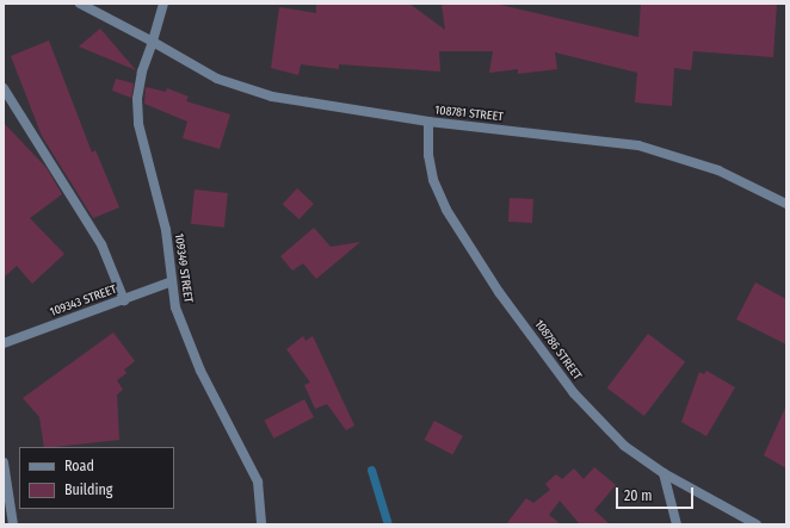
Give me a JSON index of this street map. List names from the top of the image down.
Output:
{
  "streets": {
    "street": [
      "108781 STREET",
      "109349 STREET",
      "109343 STREET",
      "108786 STREET"
    ]
  },
  "crossings": [
    ["108781 STREET", "109349 STREET"],
    ["108781 STREET", "108786 STREET"],
    ["109349 STREET", "109343 STREET"]
  ],
  "legend": ["Road", "Building"],
  "scale_bar": "20 m"
}
